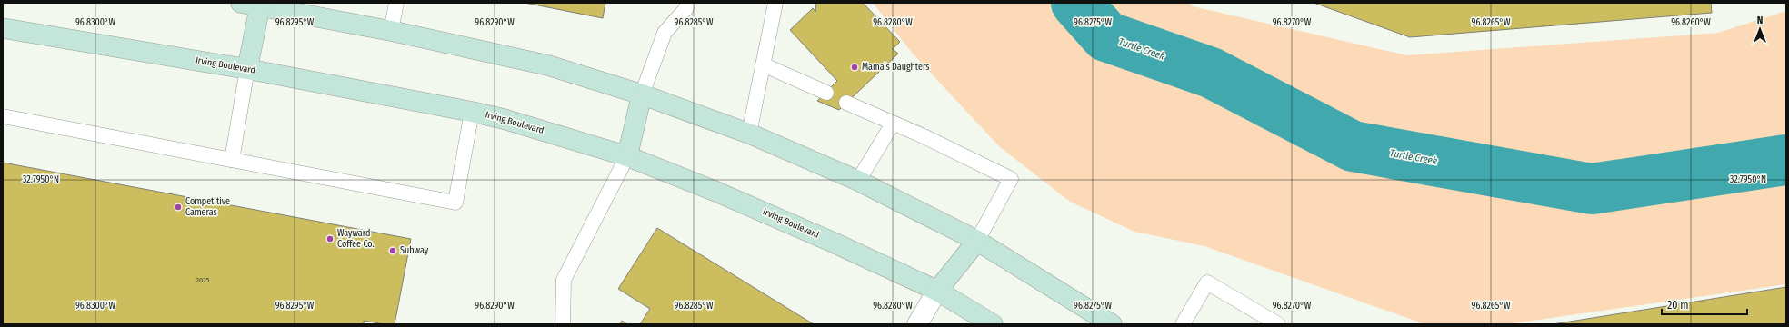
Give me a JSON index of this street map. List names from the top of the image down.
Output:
{
  "streets": {
    "main road": ["Irving Boulevard"]
  },
  "water": ["Turtle Creek"],
  "places": [
    "Mama's Daughters",
    "Competitive Cameras",
    "Wayward Coffee Co.",
    "Subway"
  ],
  "house_numbers": ["2025"],
  "scale_bar": "20 m",
  "north": "top",
  "coordinates": [
    "96.8300°W",
    "96.8295°W",
    "96.8290°W",
    "96.8285°W",
    "96.8280°W",
    "96.8275°W",
    "96.8270°W",
    "96.8265°W",
    "96.8260°W",
    "32.7950°N"
  ]
}
